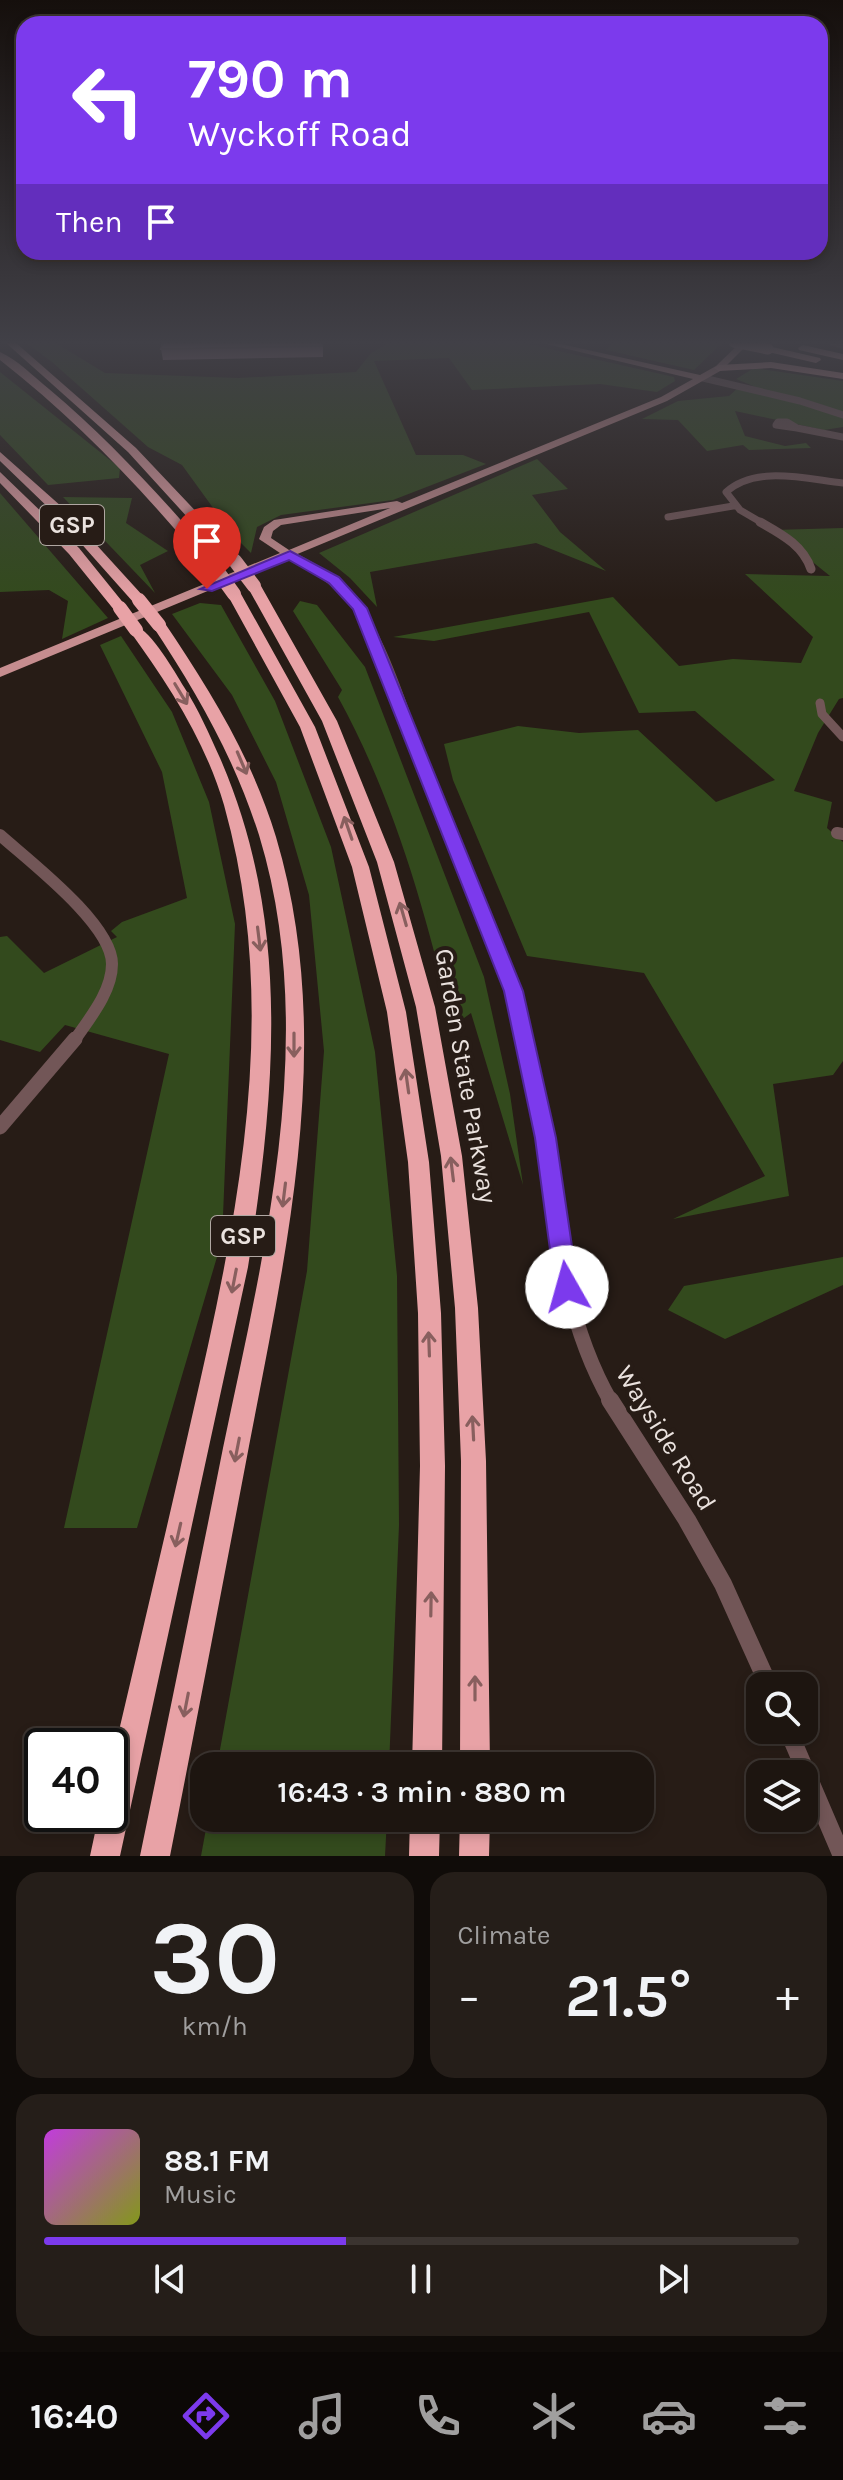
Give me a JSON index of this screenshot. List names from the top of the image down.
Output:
{
  "streets": {
    "highway": ["GSP", "Garden State Parkway"],
    "street": ["Wayside Road"]
  },
  "page": {
    "turn": ["790 m", "Wyckoff Road"],
    "then": "Then",
    "limit": "40",
    "trip": "16:43 · 3 min · 880 m",
    "tile": [
      ["30", "km/h"],
      "Climate"
    ],
    "heat": ["−", "21.5°", "+"],
    "song": ["88.1 FM", "Music"],
    "tabs": "16:40"
  }
}
